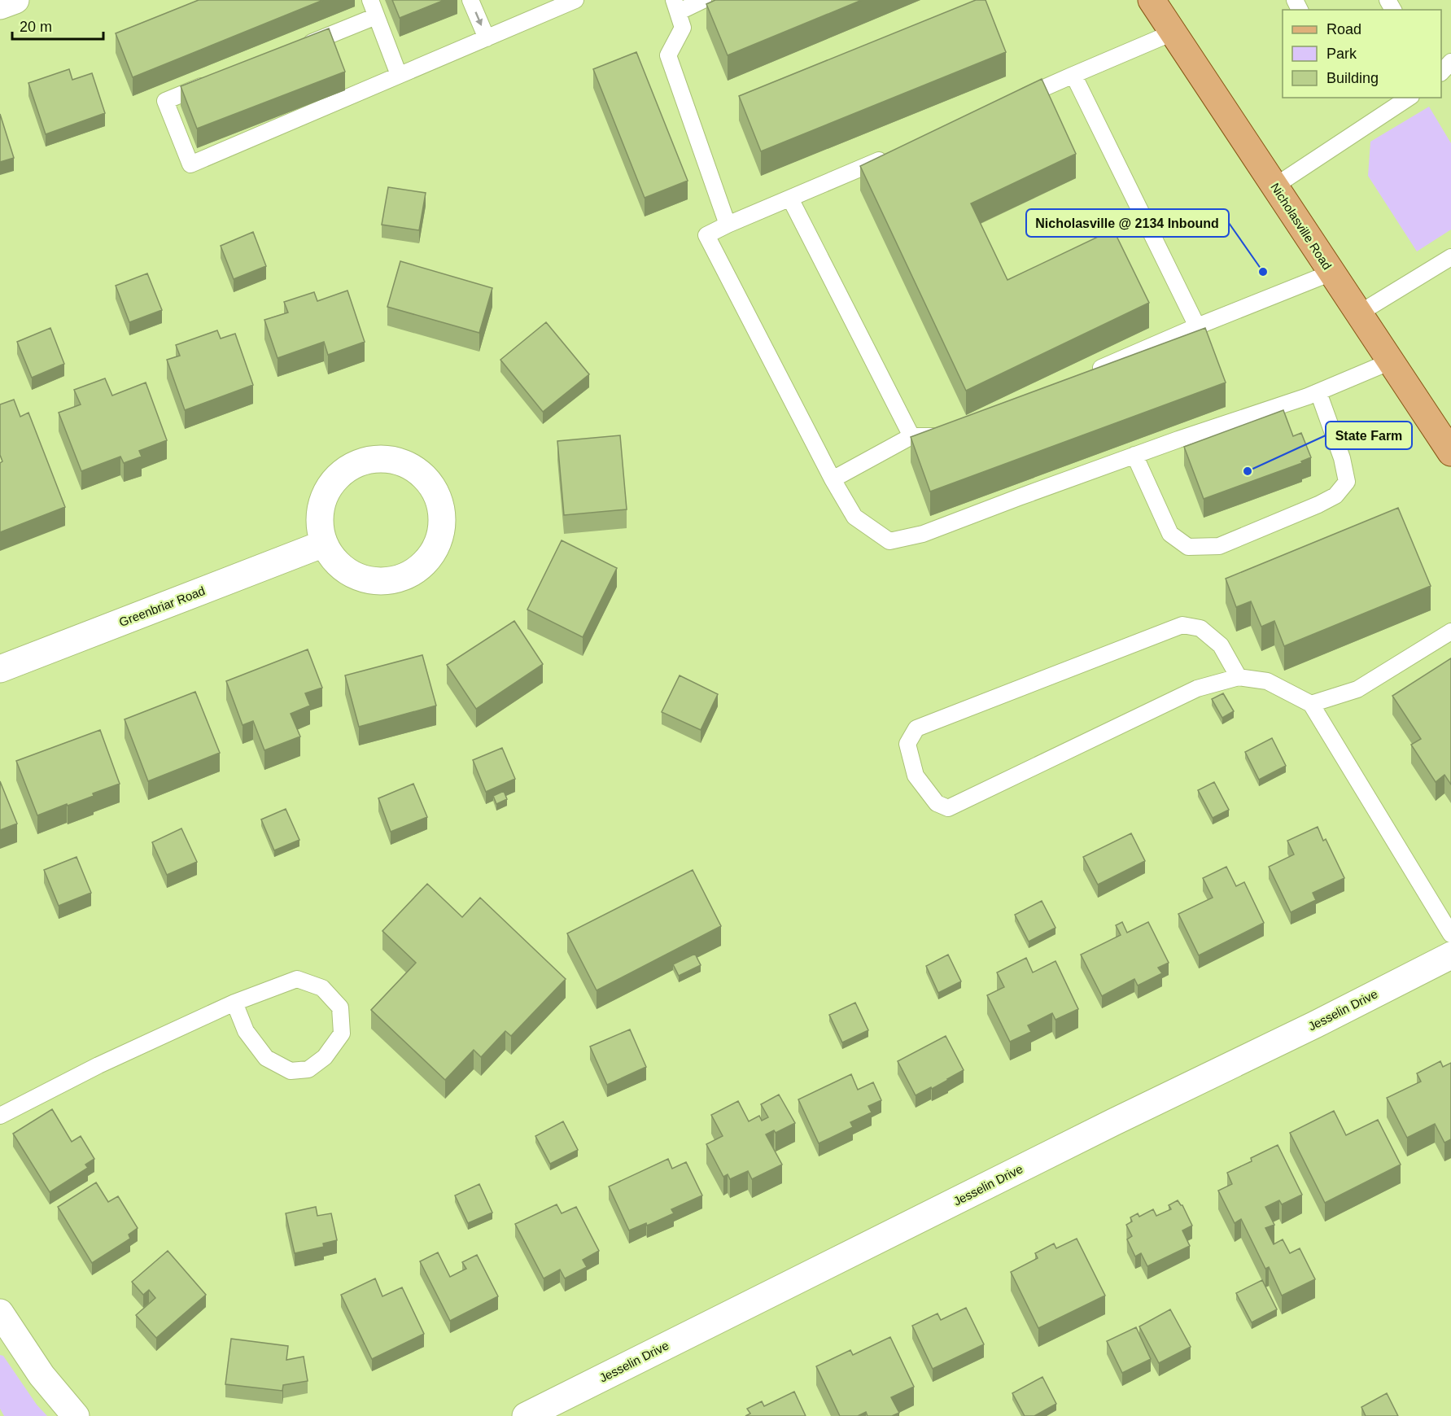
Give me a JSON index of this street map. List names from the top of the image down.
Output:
{
  "streets": {
    "main road": ["Nicholasville Road"],
    "street": ["Greenbriar Road", "Jesselin Drive"]
  },
  "places": ["Nicholasville @ 2134 Inbound", "State Farm"],
  "legend": ["Road", "Park", "Building"],
  "scale_bar": "20 m"
}
